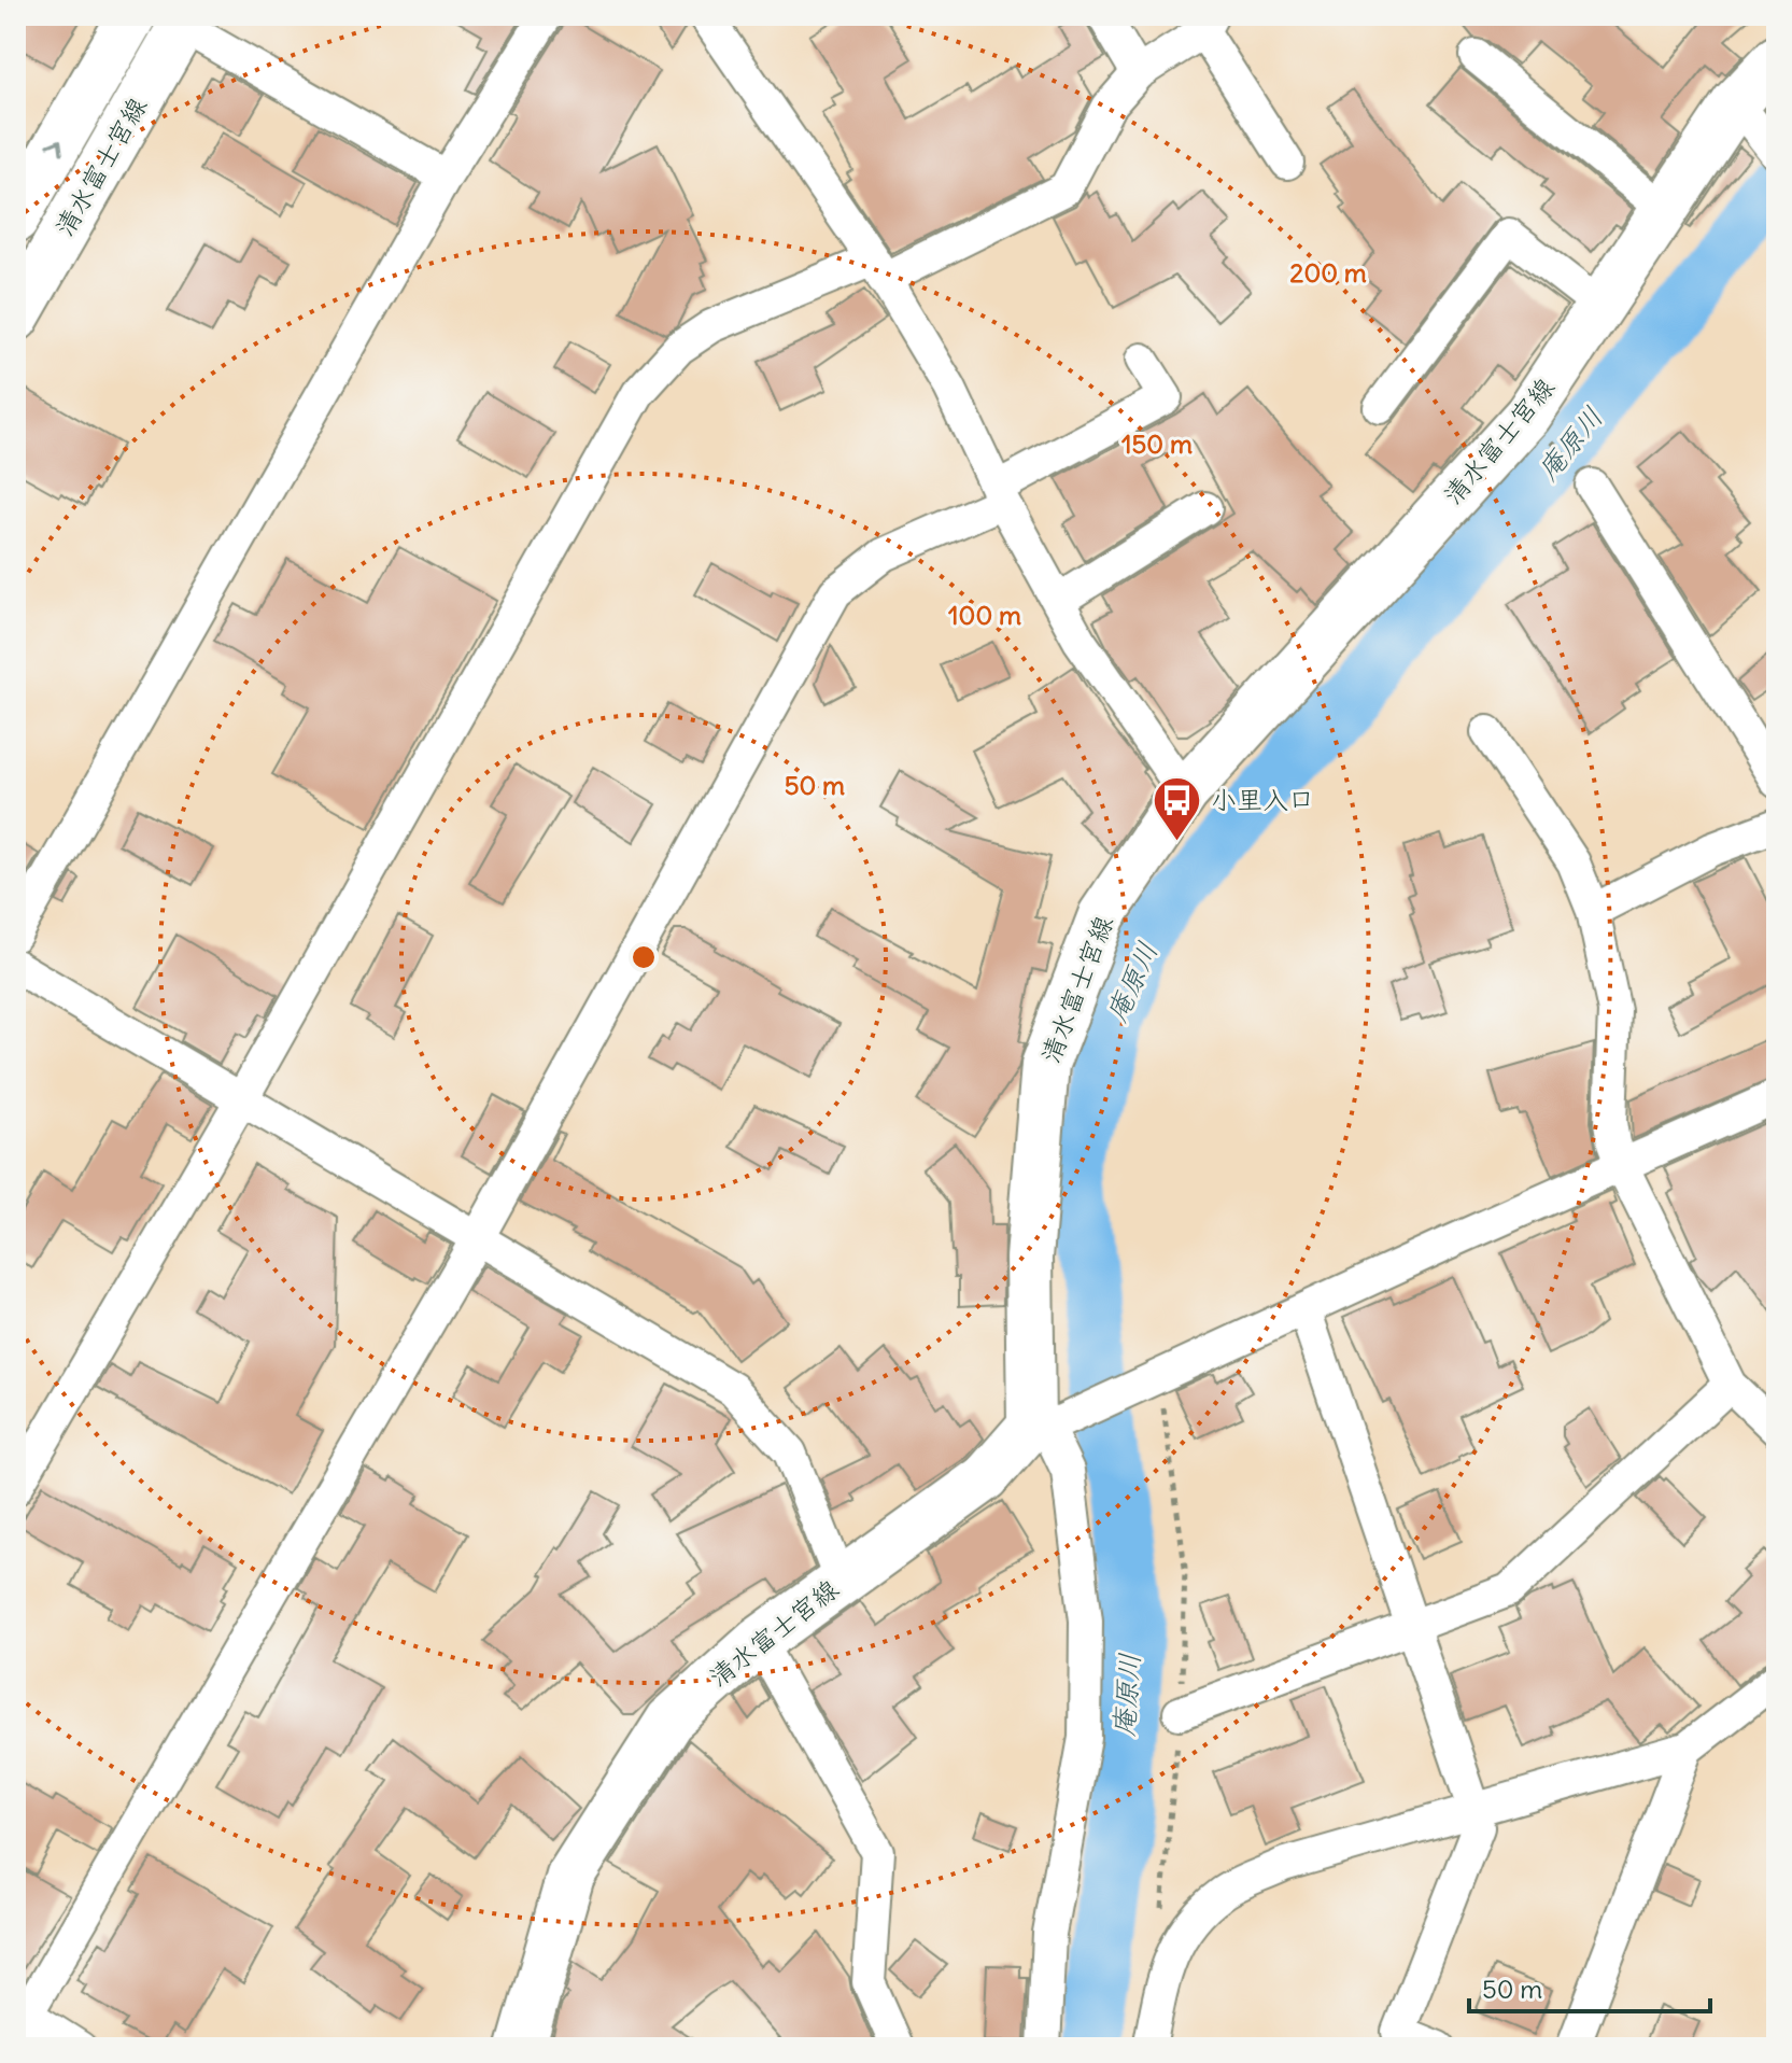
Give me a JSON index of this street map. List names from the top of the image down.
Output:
{
  "streets": {
    "main road": ["清水富士宮線"]
  },
  "water": ["庵原川"],
  "places": {
    "bus stop": ["小里入口"]
  },
  "scale_bar": "50 m",
  "rings": [
    "200 m",
    "150 m",
    "100 m",
    "50 m"
  ]
}
